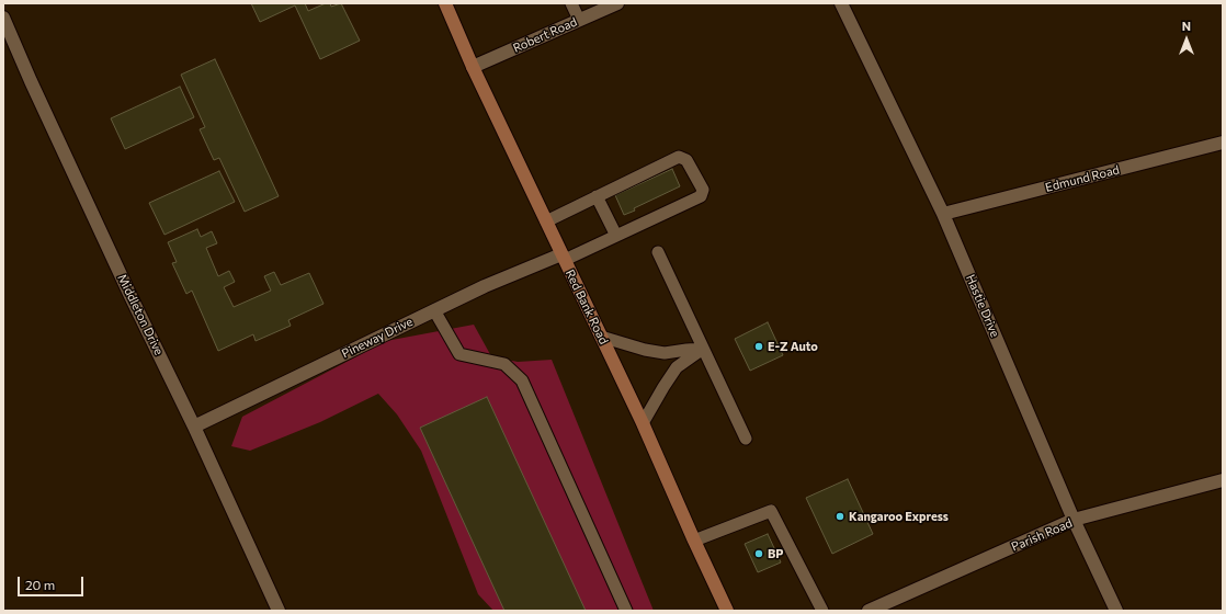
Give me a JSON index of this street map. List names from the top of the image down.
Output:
{
  "streets": {
    "main road": ["Red Bank Road"],
    "street": [
      "Robert Road",
      "Edmund Road",
      "Hastie Drive",
      "Middleton Drive",
      "Pineway Drive",
      "Parish Road"
    ]
  },
  "crossings": [
    ["Robert Road", "Red Bank Road"],
    ["Edmund Road", "Hastie Drive"],
    ["Hastie Drive", "Parish Road"],
    ["Red Bank Road", "Pineway Drive"],
    ["Middleton Drive", "Pineway Drive"]
  ],
  "places": ["E-Z Auto", "Kangaroo Express", "BP"],
  "scale_bar": "20 m",
  "north": "top"
}
